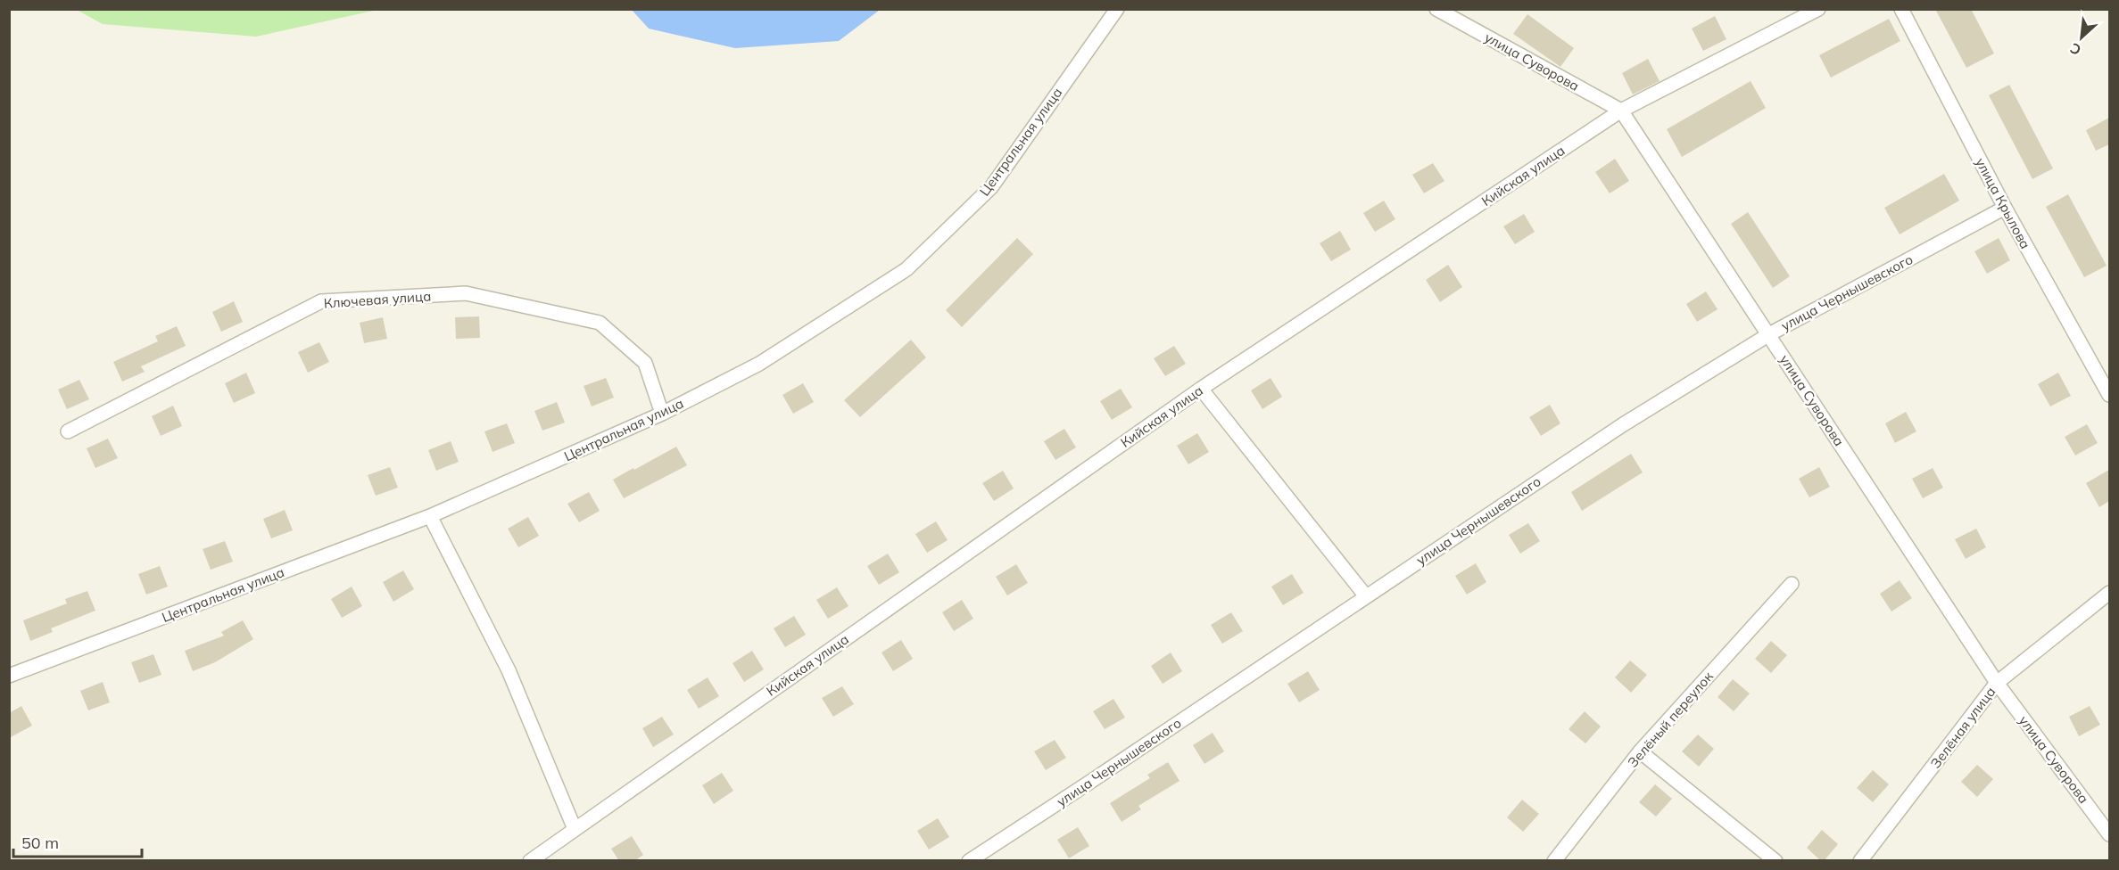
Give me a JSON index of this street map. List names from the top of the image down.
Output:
{
  "streets": {
    "street": [
      "улица Суворова",
      "Центральная улица",
      "Кийская улица",
      "улица Крылова",
      "улица Чернышевского",
      "Ключевая улица",
      "Зелёный переулок",
      "Зелёная улица"
    ]
  },
  "crossings": [
    ["улица Суворова", "Кийская улица"],
    ["улица Суворова", "улица Чернышевского"],
    ["улица Суворова", "Зелёная улица"],
    ["Центральная улица", "Ключевая улица"],
    ["улица Крылова", "улица Чернышевского"]
  ],
  "scale_bar": "50 m",
  "north": "bottom left"
}
